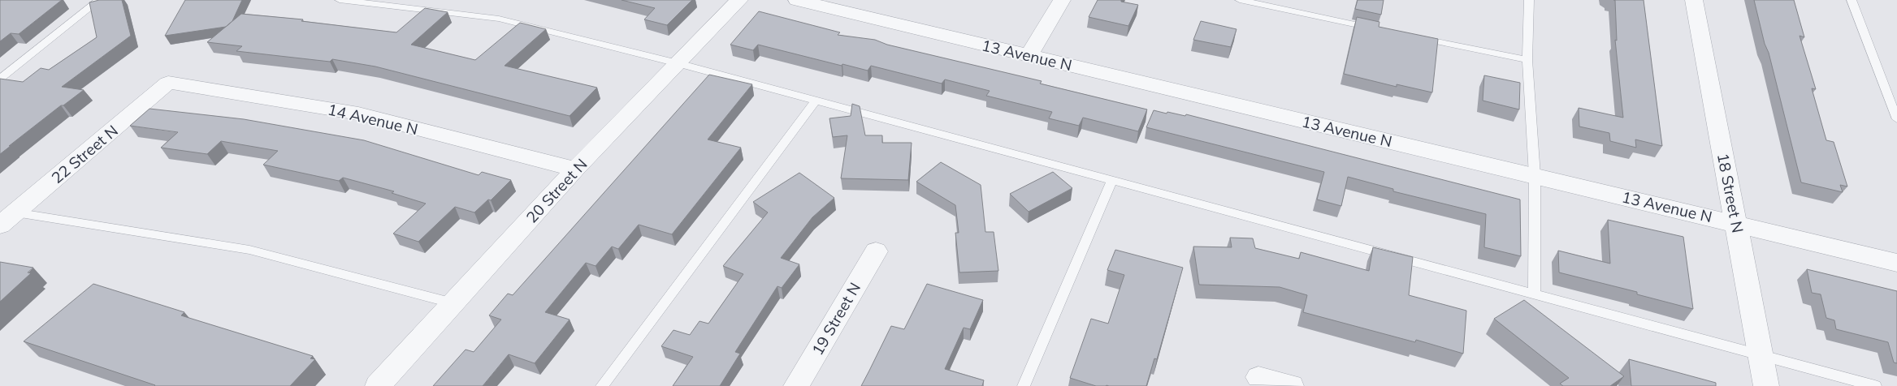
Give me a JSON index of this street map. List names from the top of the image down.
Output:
{
  "streets": {
    "street": [
      "13 Avenue N",
      "14 Avenue N",
      "22 Street N",
      "20 Street N",
      "18 Street N",
      "19 Street N"
    ]
  },
  "crossings": [
    ["13 Avenue N", "18 Street N"],
    ["14 Avenue N", "22 Street N"],
    ["14 Avenue N", "20 Street N"]
  ]
}
